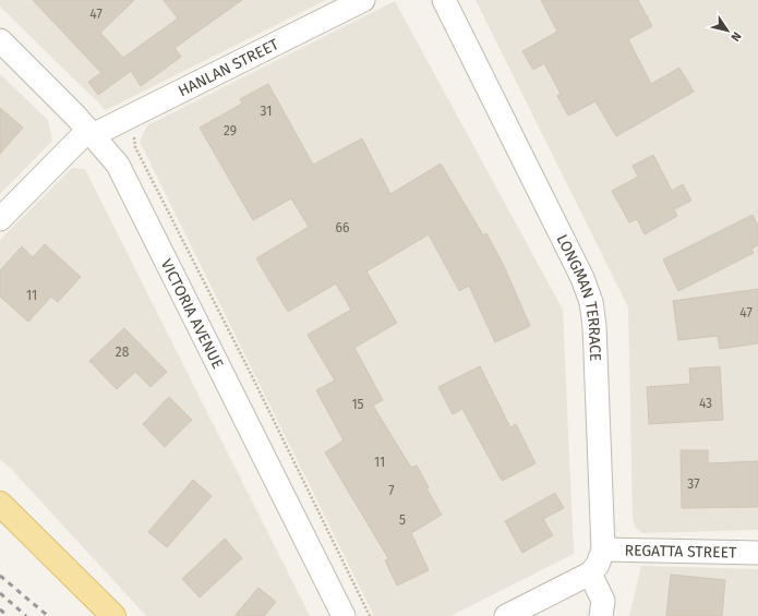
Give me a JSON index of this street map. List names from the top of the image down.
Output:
{
  "streets": {
    "street": [
      "HANLAN STREET",
      "LONGMAN TERRACE",
      "VICTORIA AVENUE",
      "REGATTA STREET"
    ]
  },
  "crossings": [
    ["HANLAN STREET", "VICTORIA AVENUE"],
    ["LONGMAN TERRACE", "REGATTA STREET"]
  ],
  "house_numbers": [
    "47",
    "31",
    "29",
    "66",
    "11",
    "47",
    "28",
    "43",
    "15",
    "11",
    "37",
    "7",
    "5"
  ],
  "north": "bottom right"
}
